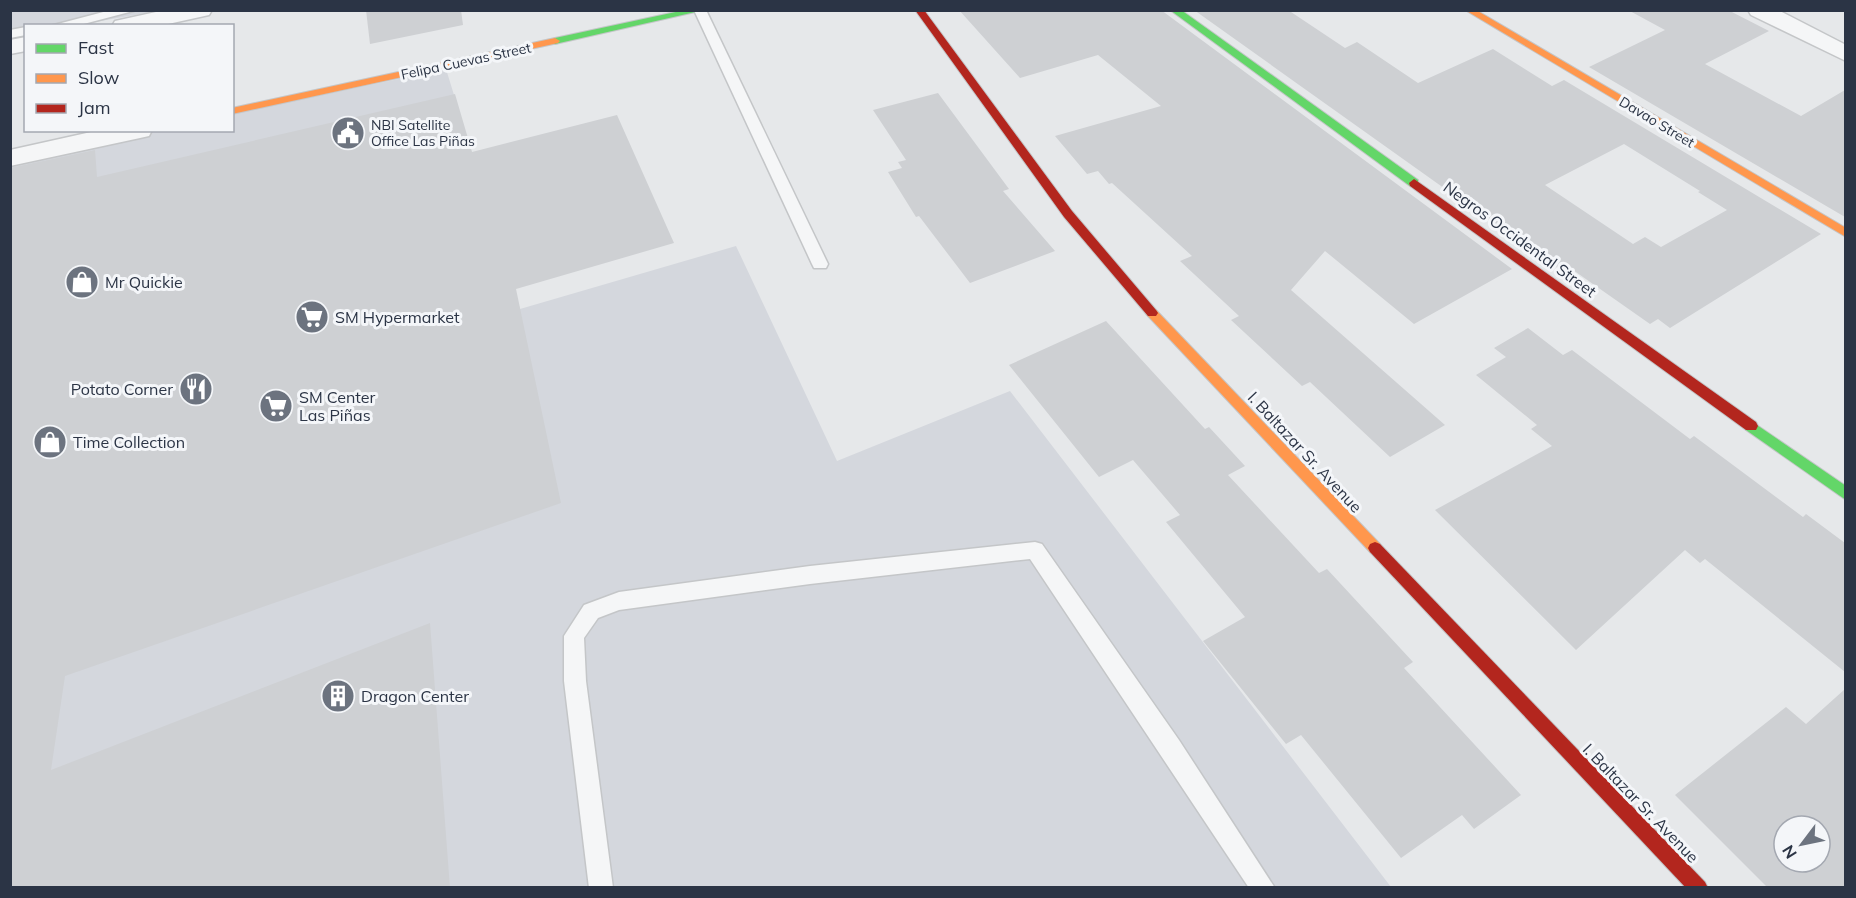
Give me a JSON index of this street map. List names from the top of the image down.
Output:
{
  "streets": {
    "street": [
      "Felipa Cuevas Street",
      "Davao Street",
      "Negros Occidental Street",
      "I. Baltazar Sr. Avenue"
    ]
  },
  "places": {
    "public building": ["NBI Satellite Office Las Piñas"],
    "shop": ["Mr Quickie", "Time Collection"],
    "supermarket": ["SM Hypermarket", "SM Center Las Piñas"],
    "restaurant": ["Potato Corner"],
    "building": ["Dragon Center"]
  },
  "legend": ["Fast", "Slow", "Jam"],
  "north": "bottom left"
}
